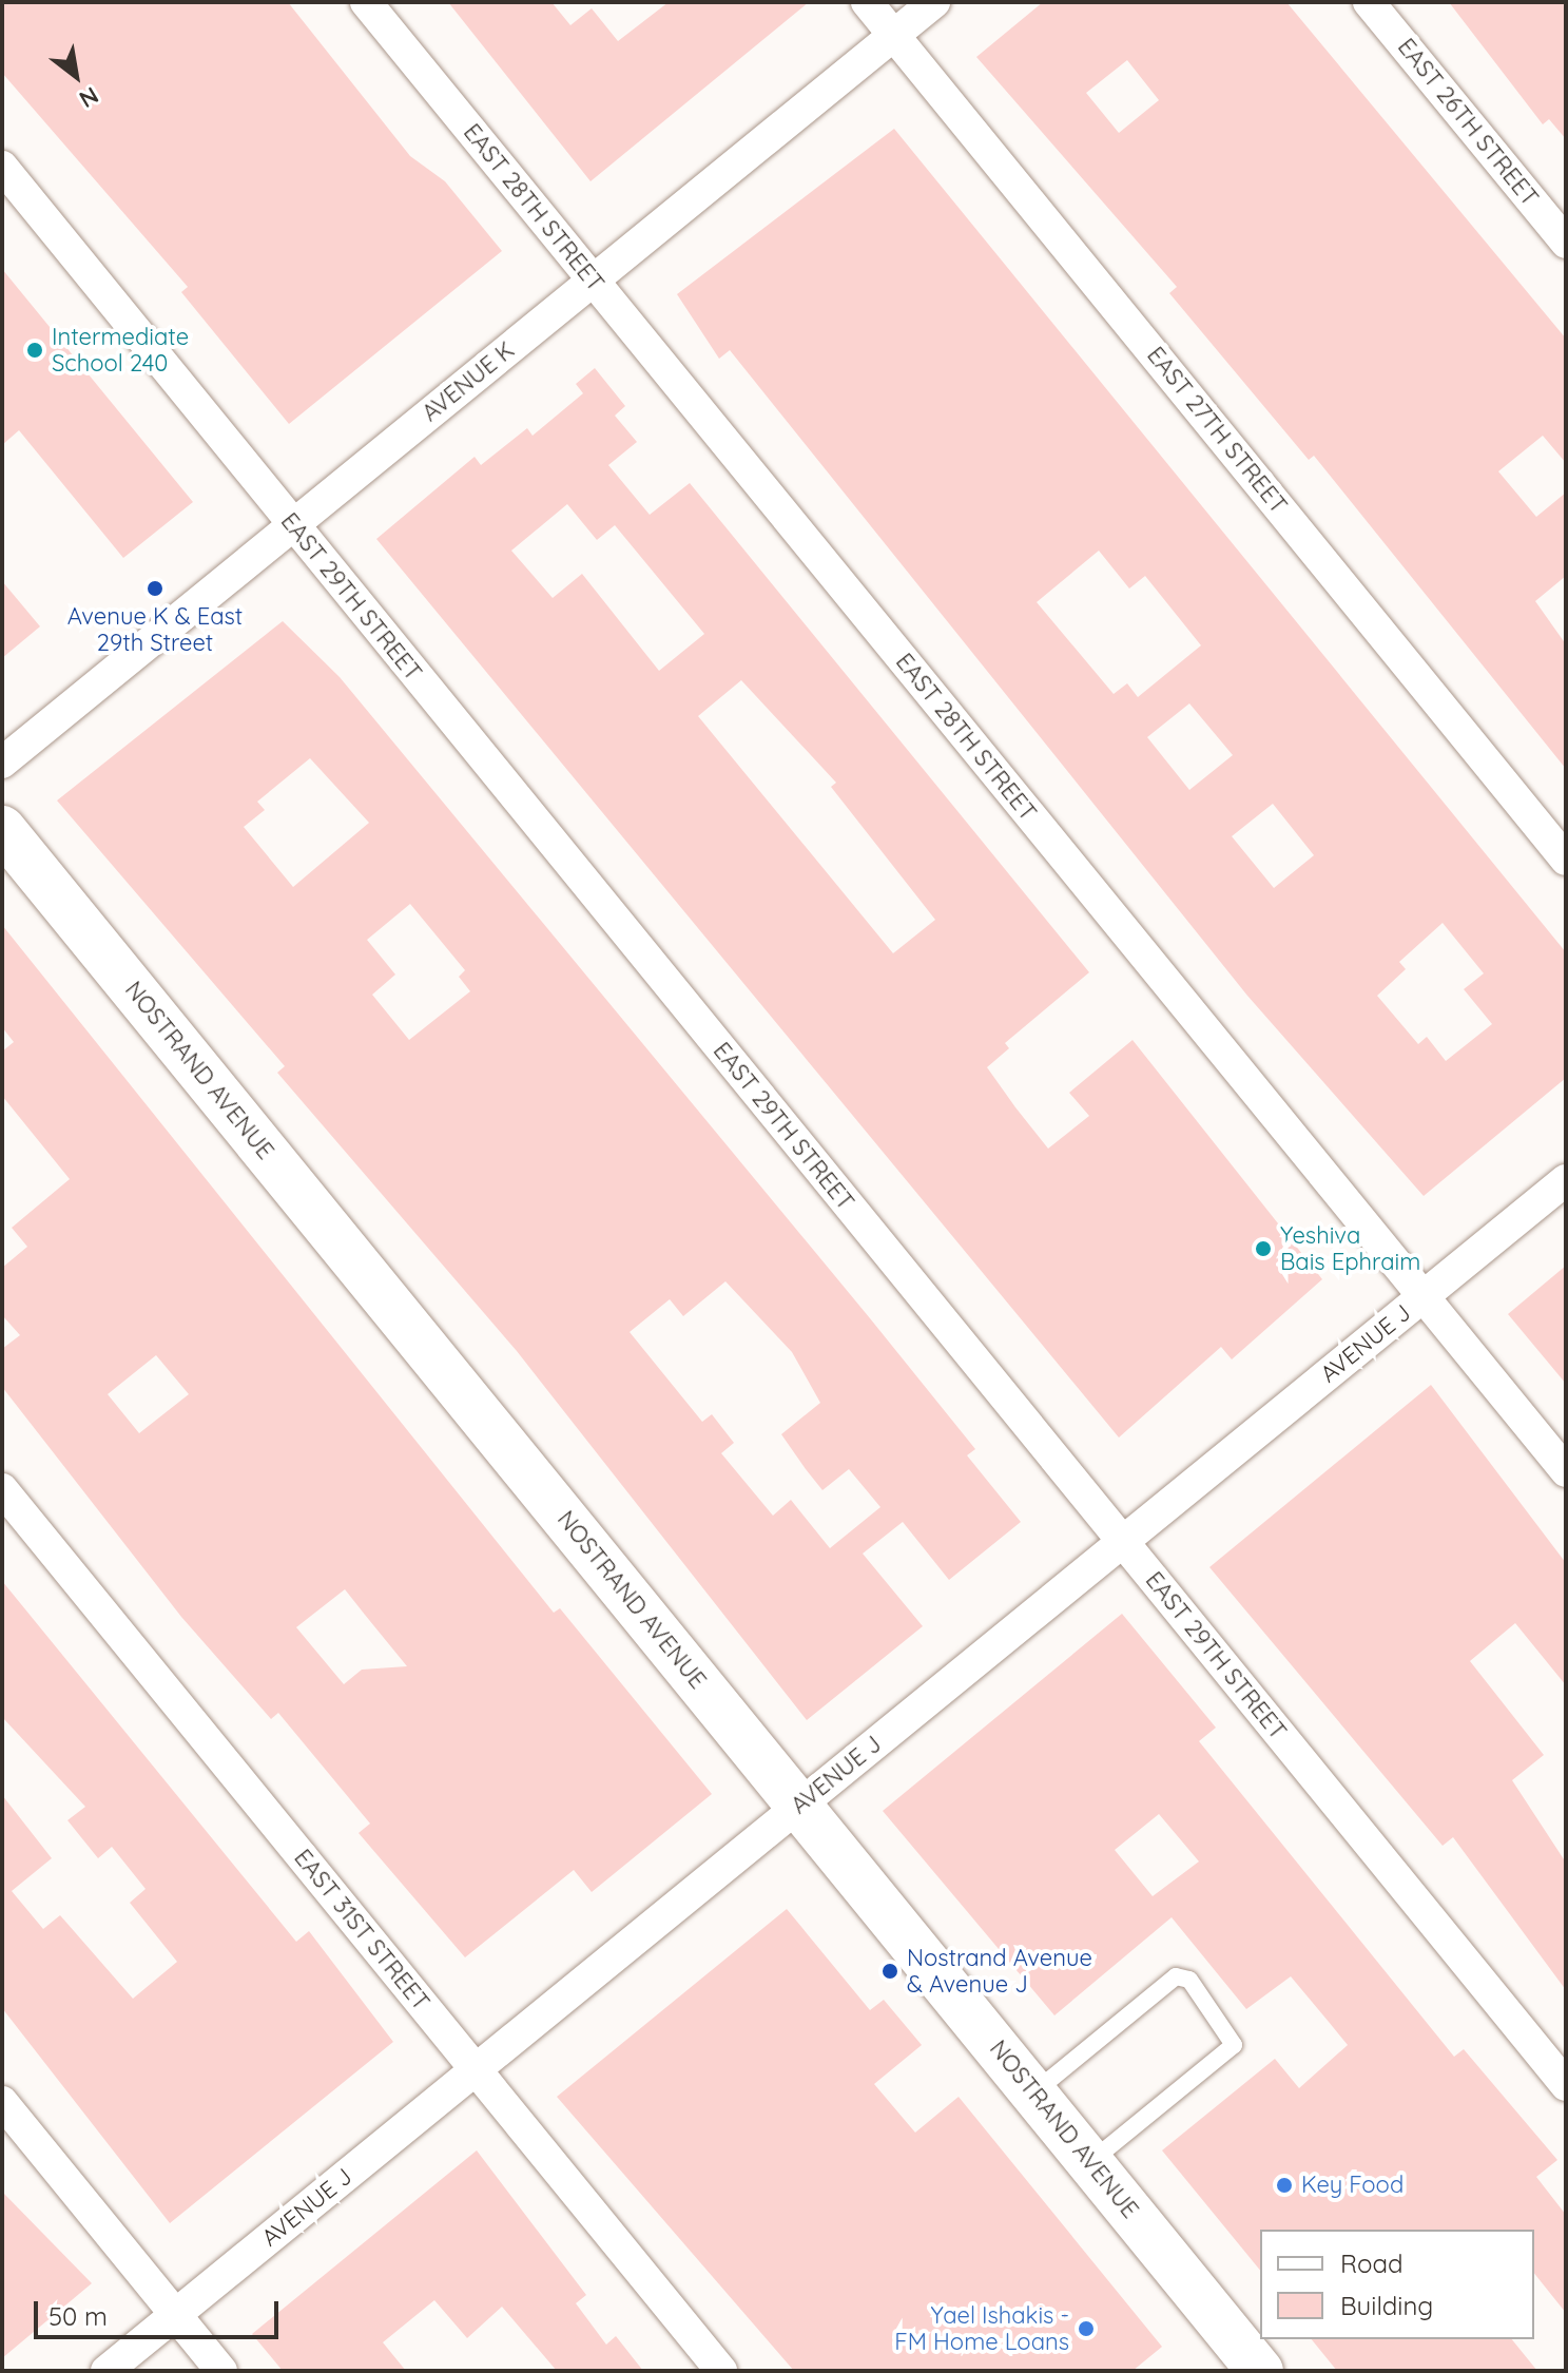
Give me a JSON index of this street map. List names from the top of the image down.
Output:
{
  "streets": {
    "main road": ["NOSTRAND AVENUE"],
    "street": [
      "EAST 26TH STREET",
      "EAST 28TH STREET",
      "AVENUE K",
      "EAST 27TH STREET",
      "EAST 29TH STREET",
      "AVENUE J",
      "EAST 31ST STREET"
    ]
  },
  "crossings": [
    ["EAST 28TH STREET", "AVENUE K"],
    ["EAST 28TH STREET", "AVENUE J"],
    ["AVENUE K", "EAST 27TH STREET"],
    ["AVENUE K", "EAST 29TH STREET"],
    ["EAST 29TH STREET", "AVENUE J"],
    ["NOSTRAND AVENUE", "AVENUE J"],
    ["AVENUE J", "EAST 31ST STREET"]
  ],
  "places": [
    "Intermediate School 240",
    "Avenue K & East 29th Street",
    "Yeshiva Bais Ephraim",
    "Nostrand Avenue & Avenue J",
    "Key Food",
    "Yael Ishakis - FM Home Loans"
  ],
  "legend": ["Road", "Building"],
  "scale_bar": "50 m",
  "north": "bottom right"
}
